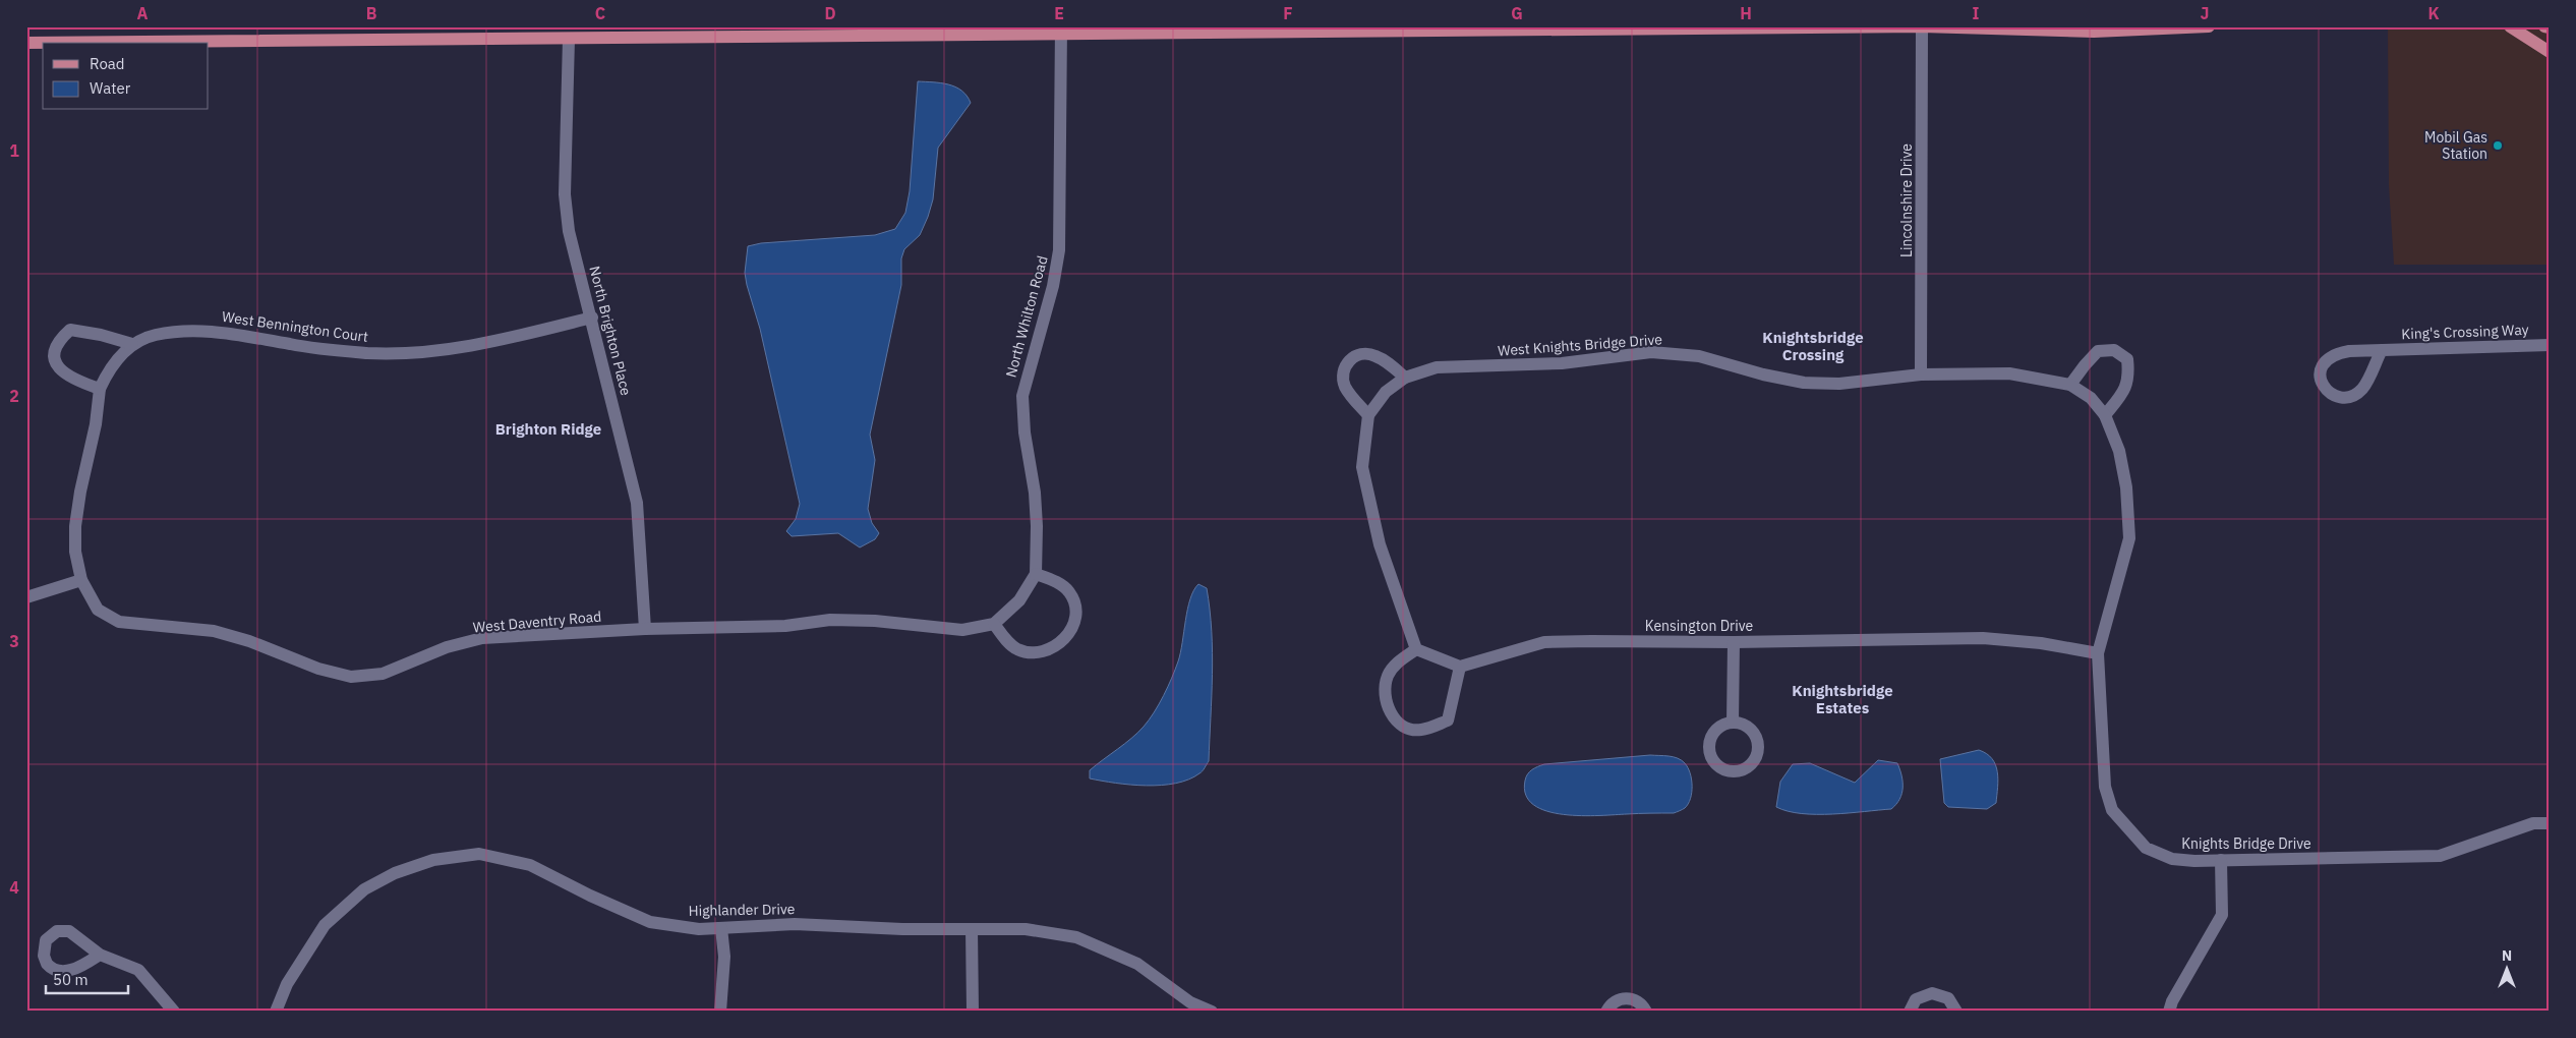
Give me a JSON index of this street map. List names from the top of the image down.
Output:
{
  "streets": {
    "street": [
      "Lincolnshire Drive",
      "North Whilton Road",
      "West Bennington Court",
      "North Brighton Place",
      "King's Crossing Way",
      "West Knights Bridge Drive",
      "West Daventry Road",
      "Kensington Drive",
      "Knights Bridge Drive",
      "Highlander Drive"
    ]
  },
  "crossings": [
    ["Lincolnshire Drive", "West Knights Bridge Drive"],
    ["North Whilton Road", "West Daventry Road"],
    ["West Bennington Court", "North Brighton Place"],
    ["West Bennington Court", "West Daventry Road"],
    ["North Brighton Place", "West Daventry Road"],
    ["West Knights Bridge Drive", "Knights Bridge Drive"],
    ["Kensington Drive", "Knights Bridge Drive"]
  ],
  "districts": ["Knightsbridge Crossing", "Brighton Ridge", "Knightsbridge Estates"],
  "places": ["Mobil Gas Station"],
  "legend": ["Road", "Water"],
  "scale_bar": "50 m",
  "north": "top",
  "grid": {
    "columns": [
      "A",
      "B",
      "C",
      "D",
      "E",
      "F",
      "G",
      "H",
      "I",
      "J",
      "K"
    ],
    "rows": [
      "1",
      "2",
      "3",
      "4"
    ]
  }
}
